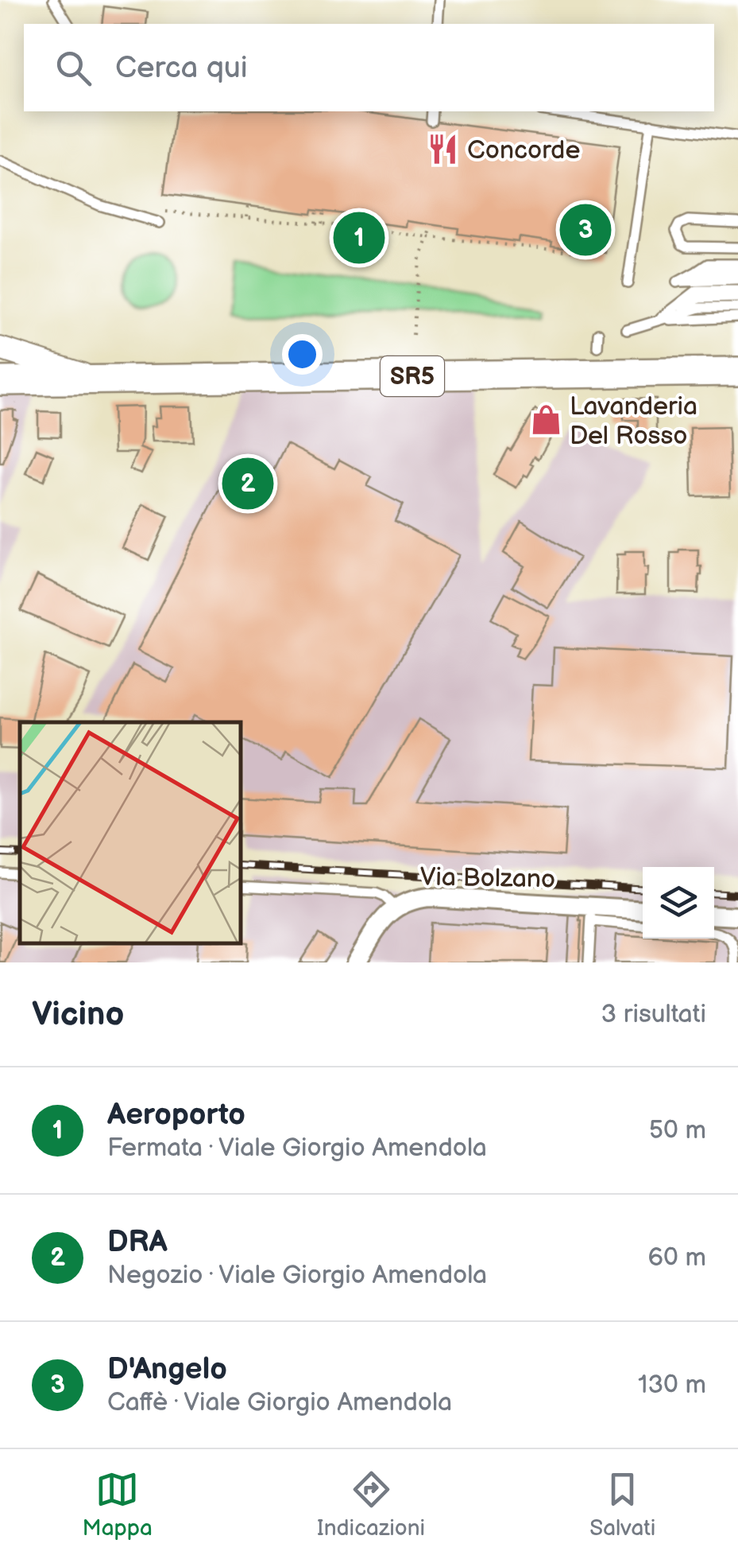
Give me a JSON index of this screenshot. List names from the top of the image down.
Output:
{
  "streets": {
    "main road": ["SR5"],
    "street": ["Via Bolzano"]
  },
  "places": {
    "restaurant": ["Concorde"],
    "shop": ["Lavanderia Del Rosso"]
  },
  "page": {
    "search": "Cerca qui",
    "pins": ["3", "1", "2"],
    "heading": ["Vicino", "3 risultati"],
    "list": [
      {
        "mark": "1",
        "name": "Aeroporto",
        "note": "Fermata · Viale Giorgio Amendola",
        "value": "50 m"
      },
      {
        "mark": "2",
        "name": "DRA",
        "note": "Negozio · Viale Giorgio Amendola",
        "value": "60 m"
      },
      {
        "mark": "3",
        "name": "D'Angelo",
        "note": "Caffè · Viale Giorgio Amendola",
        "value": "130 m"
      }
    ],
    "nav": ["Mappa", "Indicazioni", "Salvati"]
  }
}
